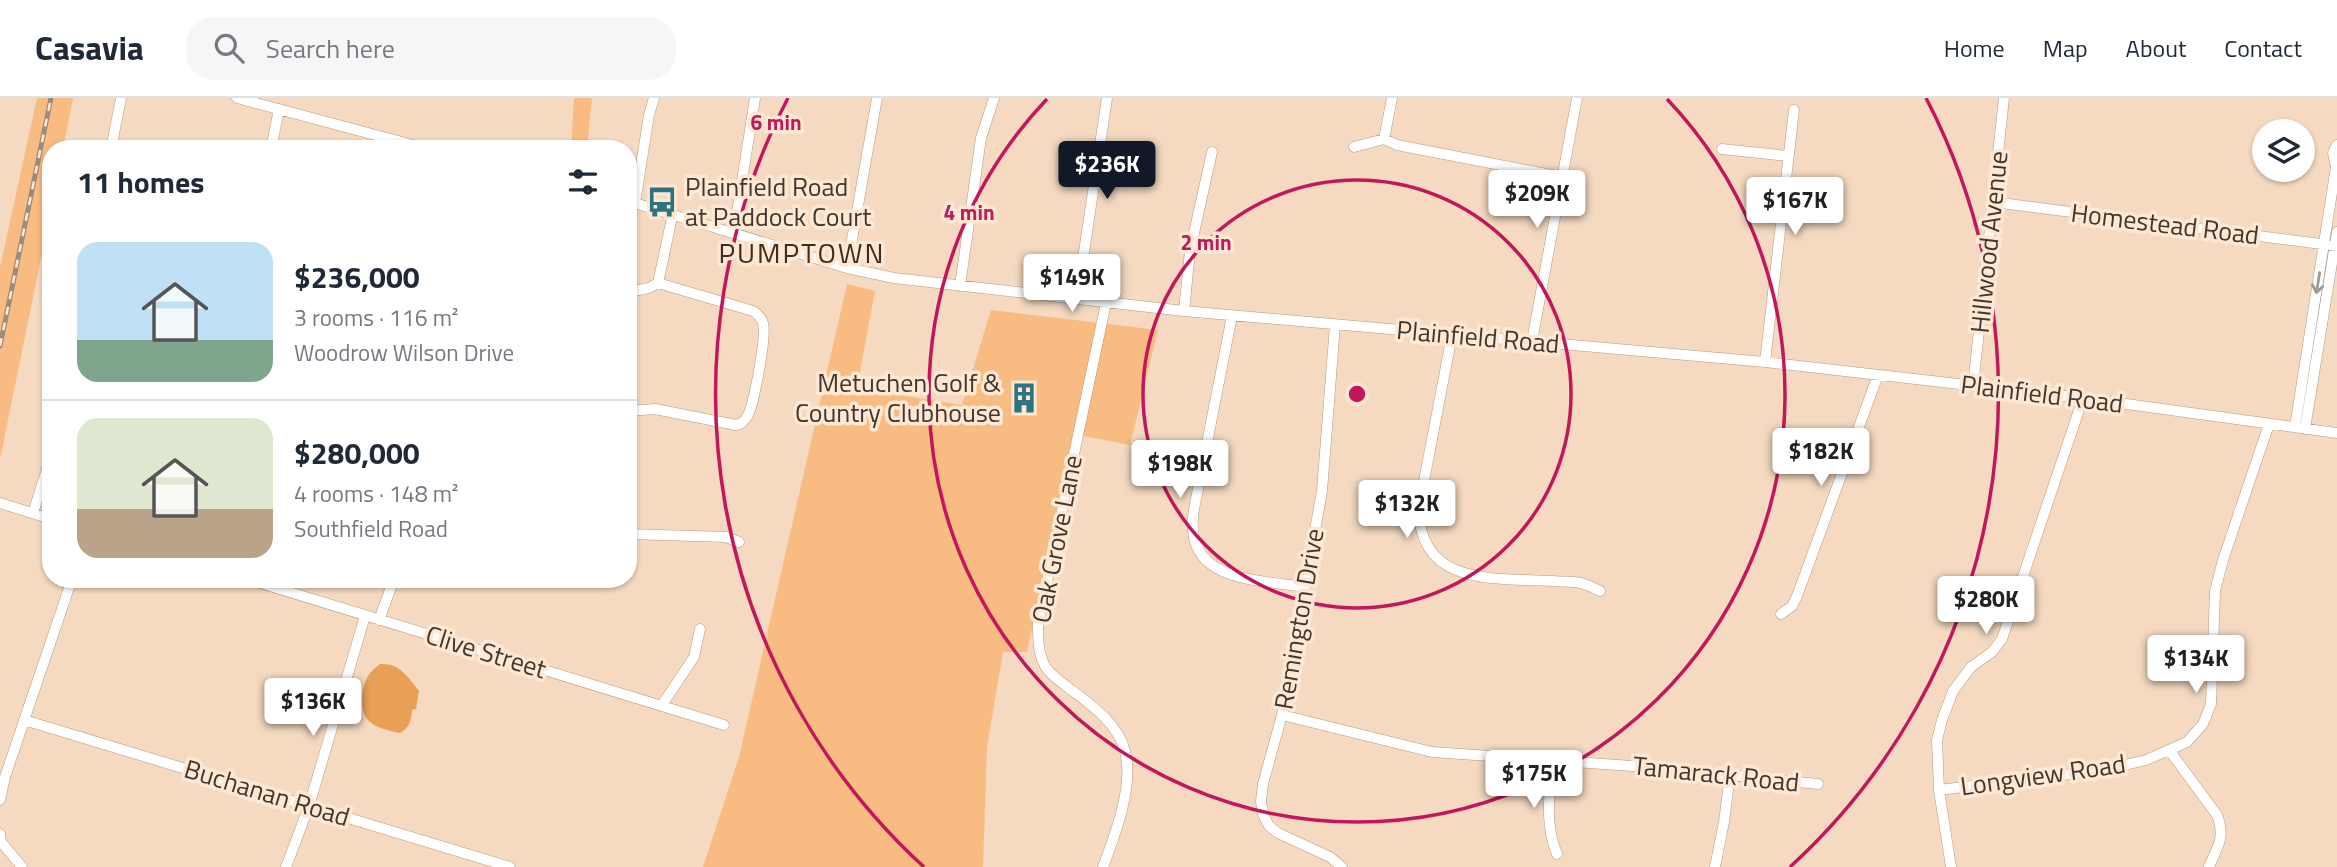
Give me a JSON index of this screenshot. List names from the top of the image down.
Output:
{
  "streets": {
    "street": [
      "Homestead Road",
      "Hillwood Avenue",
      "Plainfield Road",
      "Oak Grove Lane",
      "Remington Drive",
      "Clive Street",
      "Tamarack Road",
      "Longview Road",
      "Buchanan Road"
    ]
  },
  "crossings": [
    ["Homestead Road", "Hillwood Avenue"],
    ["Hillwood Avenue", "Plainfield Road"],
    ["Plainfield Road", "Oak Grove Lane"],
    ["Plainfield Road", "Remington Drive"],
    ["Plainfield Road", "Longview Road"],
    ["Remington Drive", "Tamarack Road"]
  ],
  "districts": ["PUMPTOWN"],
  "places": {
    "bus stop": ["Plainfield Road at Paddock Court"],
    "building": ["Metuchen Golf & Country Clubhouse"]
  },
  "page": {
    "header": "Casavia",
    "search": "Search here",
    "nav": [
      "Home",
      "Map",
      "About",
      "Contact"
    ],
    "heading": "11 homes",
    "price": [
      "$236K",
      "$209K",
      "$167K",
      "$149K",
      "$182K",
      "$198K",
      "$132K",
      "$280K",
      "$134K",
      "$136K",
      "$175K"
    ],
    "list": [
      {
        "name": "$236,000",
        "note": "3 rooms · 116 m² · Woodrow Wilson Drive"
      },
      {
        "name": "$280,000",
        "note": "4 rooms · 148 m² · Southfield Road"
      }
    ]
  },
  "rings": ["6 min", "4 min", "2 min"]
}
